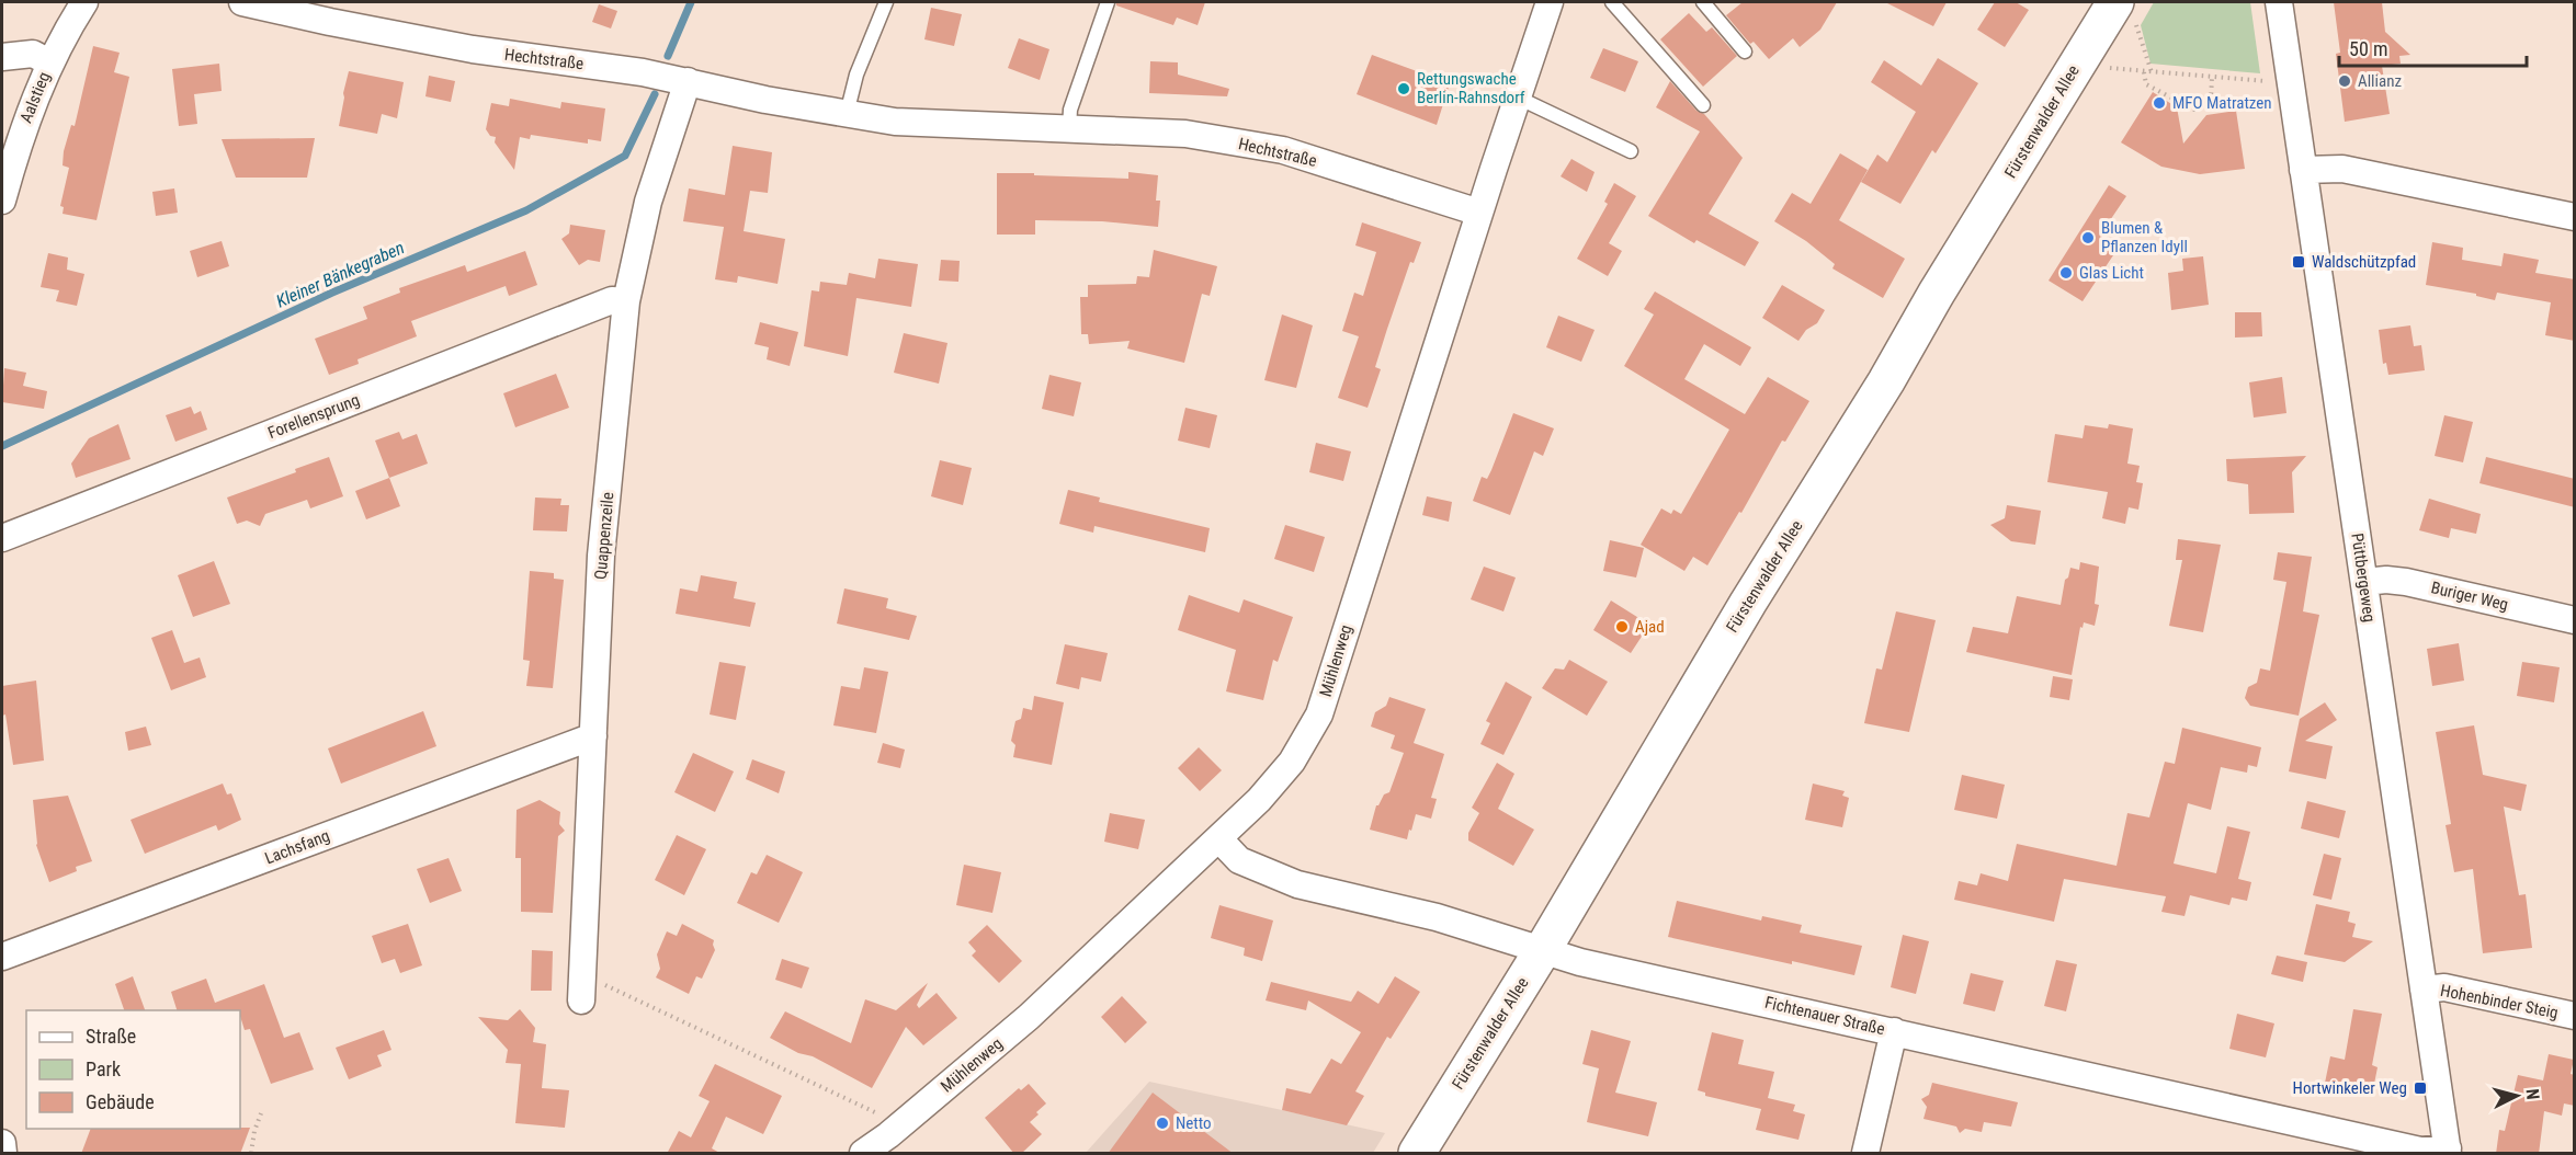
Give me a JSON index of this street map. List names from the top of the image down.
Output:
{
  "streets": {
    "main road": ["Fürstenwalder Allee"],
    "street": [
      "Hechtstraße",
      "Aalstieg",
      "Forellensprung",
      "Quappenzeile",
      "Püttbergeweg",
      "Buriger Weg",
      "Mühlenweg",
      "Lachsfang",
      "Hohenbinder Steig",
      "Fichtenauer Straße"
    ]
  },
  "crossings": [
    ["Hechtstraße", "Quappenzeile"],
    ["Hechtstraße", "Mühlenweg"],
    ["Fürstenwalder Allee", "Fichtenauer Straße"],
    ["Forellensprung", "Quappenzeile"],
    ["Quappenzeile", "Lachsfang"],
    ["Püttbergeweg", "Buriger Weg"],
    ["Püttbergeweg", "Hohenbinder Steig"],
    ["Püttbergeweg", "Fichtenauer Straße"],
    ["Mühlenweg", "Fichtenauer Straße"]
  ],
  "water": ["Kleiner Bänkegraben"],
  "places": {
    "other": [
      "Allianz",
      "Rettungswache Berlin-Rahnsdorf",
      "MFO Matratzen",
      "Blumen & Pflanzen Idyll",
      "Glas Licht",
      "Ajad",
      "Netto"
    ],
    "transit": ["Waldschützpfad", "Hortwinkeler Weg"]
  },
  "legend": ["Straße", "Park", "Gebäude"],
  "scale_bar": "50 m",
  "north": "right"
}
